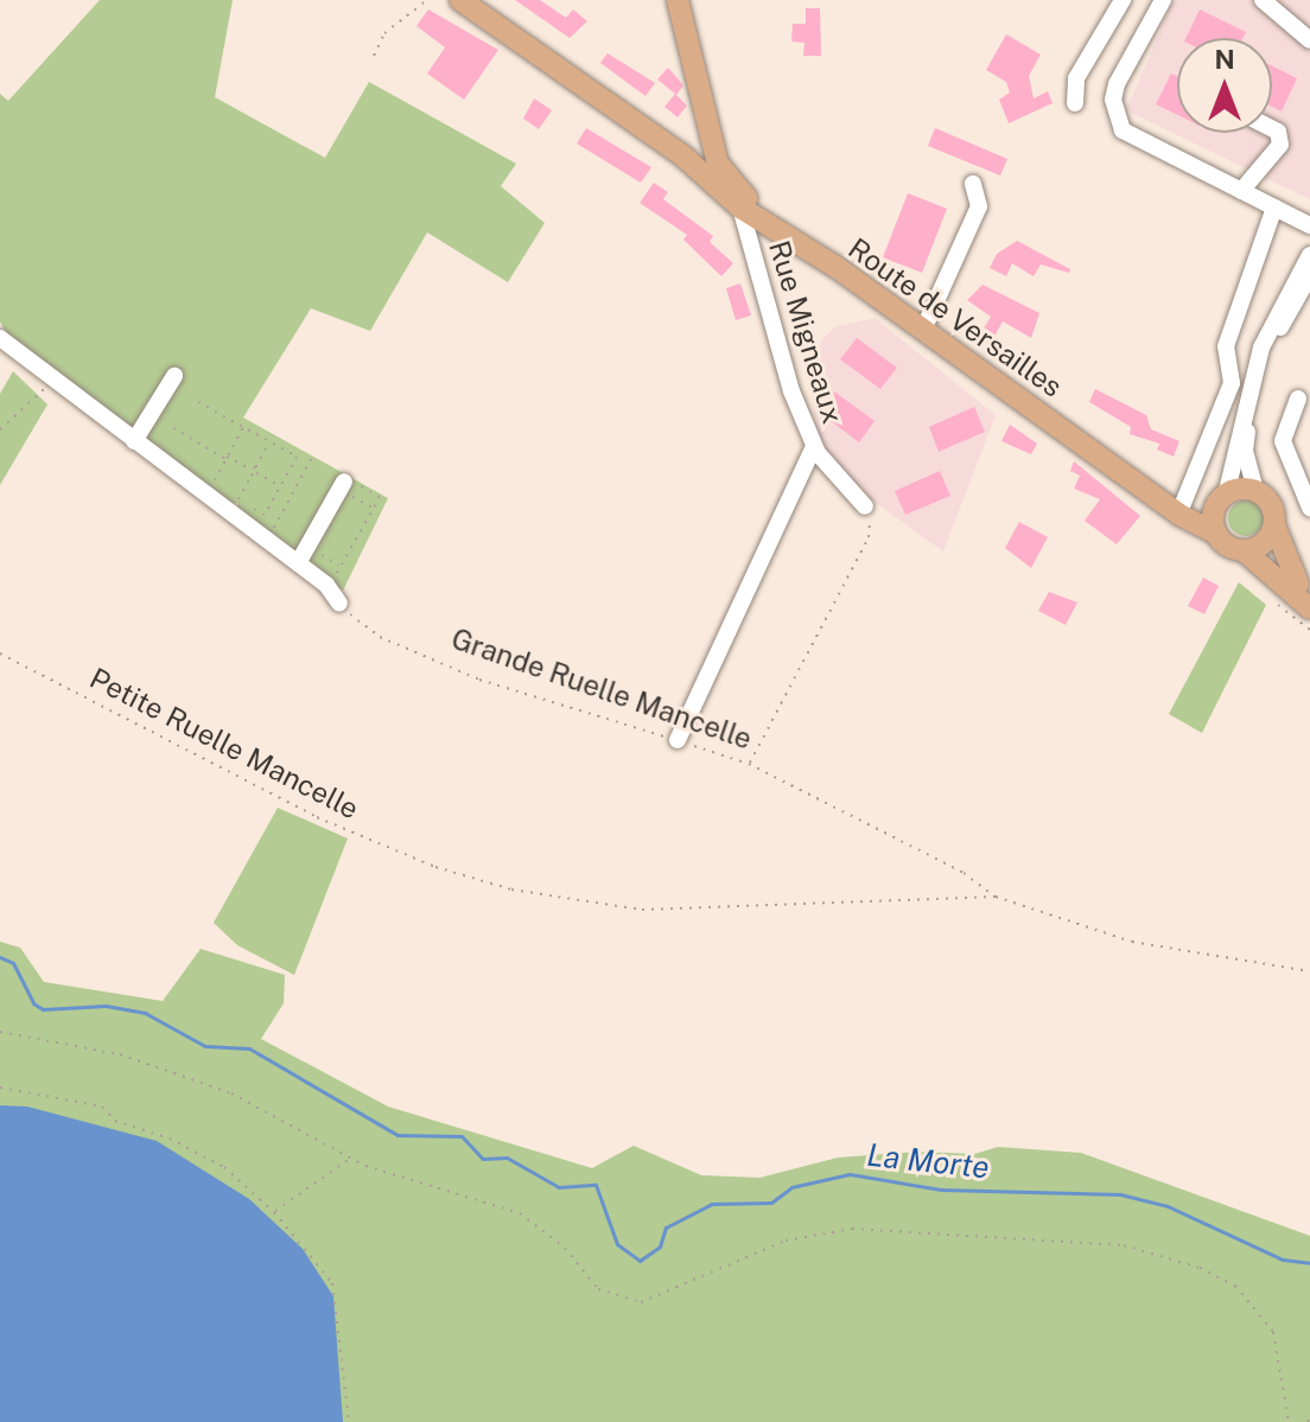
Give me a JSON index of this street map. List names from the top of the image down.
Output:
{
  "streets": {
    "main road": ["Route de Versailles"],
    "street": ["Rue Migneaux"],
    "path": ["Grande Ruelle Mancelle", "Petite Ruelle Mancelle"]
  },
  "crossings": [
    ["Route de Versailles", "Rue Migneaux"],
    ["Grande Ruelle Mancelle", "Petite Ruelle Mancelle"]
  ],
  "water": ["La Morte"],
  "north": "top"
}
